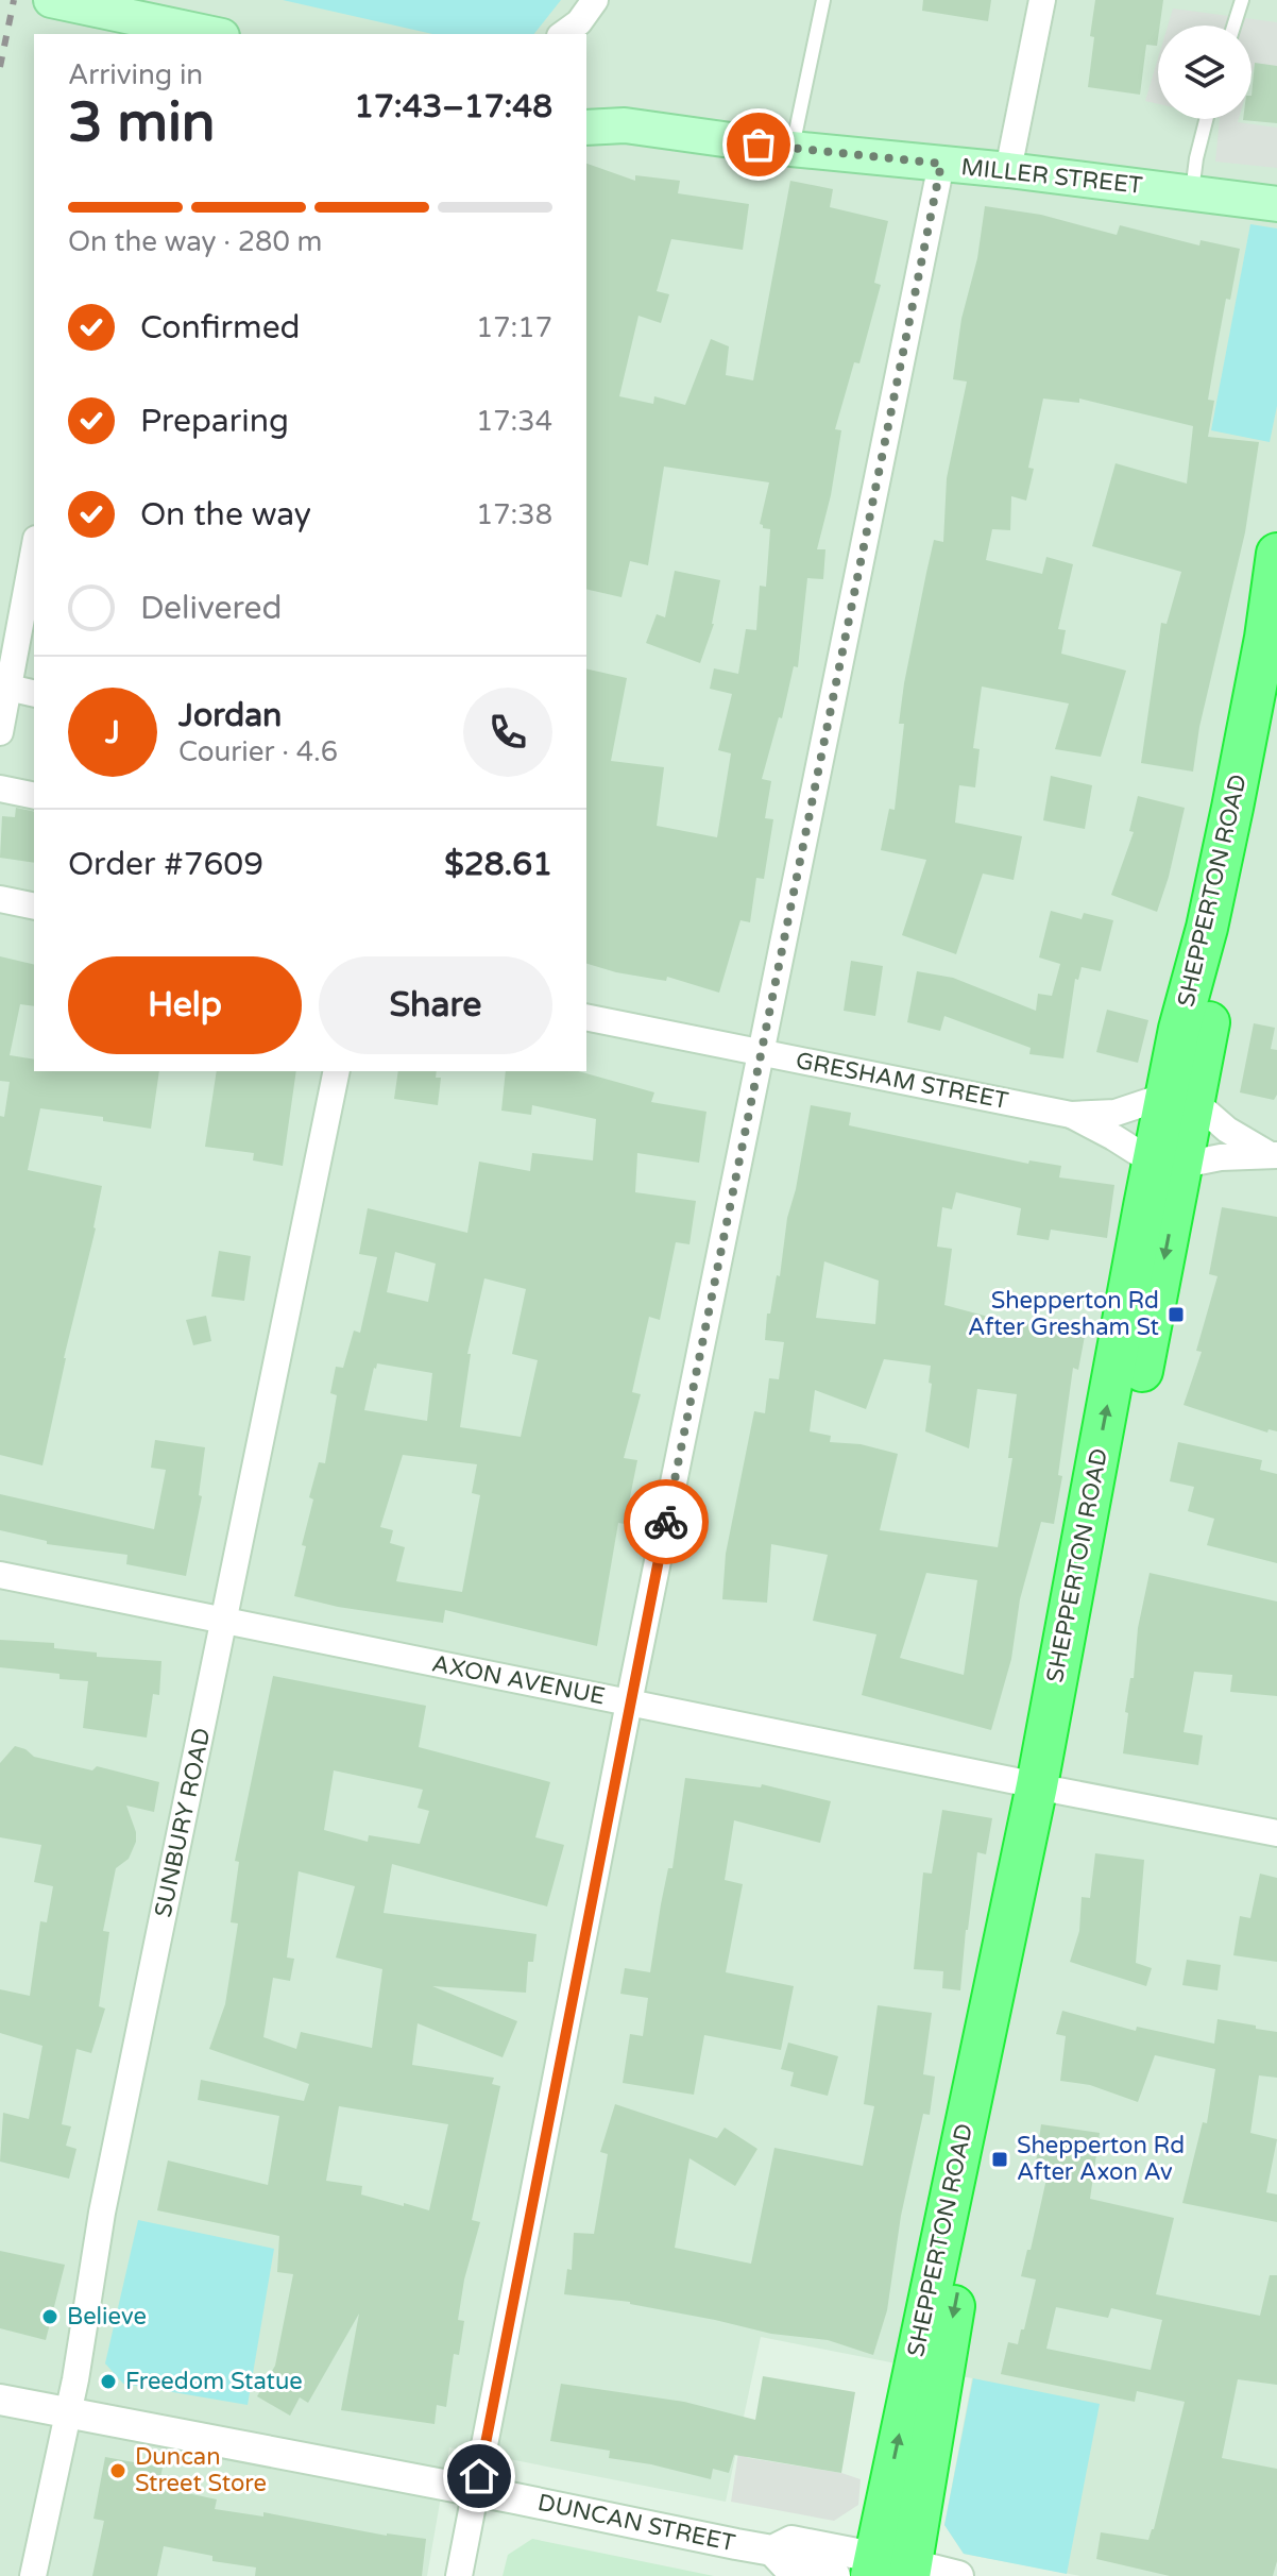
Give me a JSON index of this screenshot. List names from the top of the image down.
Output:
{
  "streets": {
    "highway": ["SHEPPERTON ROAD"],
    "main road": ["MILLER STREET"],
    "street": [
      "GRESHAM STREET",
      "AXON AVENUE",
      "SUNBURY ROAD",
      "DUNCAN STREET"
    ]
  },
  "crossings": [
    ["SHEPPERTON ROAD", "GRESHAM STREET"],
    ["SHEPPERTON ROAD", "AXON AVENUE"],
    ["SHEPPERTON ROAD", "DUNCAN STREET"],
    ["AXON AVENUE", "SUNBURY ROAD"],
    ["SUNBURY ROAD", "DUNCAN STREET"]
  ],
  "places": {
    "transit": ["Shepperton Rd After Gresham St", "Shepperton Rd After Axon Av"],
    "other": ["Believe", "Freedom Statue", "Duncan Street Store"]
  },
  "page": {
    "heading": ["3 min", "Arriving in", "17:43–17:48"],
    "panel": [
      "Jordan",
      "Courier · 4.6",
      "Order #7609",
      "$28.61"
    ],
    "bar": "On the way · 280 m",
    "list": [
      ["Confirmed", "17:17"],
      ["Preparing", "17:34"],
      ["On the way", "17:38"],
      "Delivered"
    ],
    "round": "J",
    "buttons": ["Help", "Share"]
  }
}
